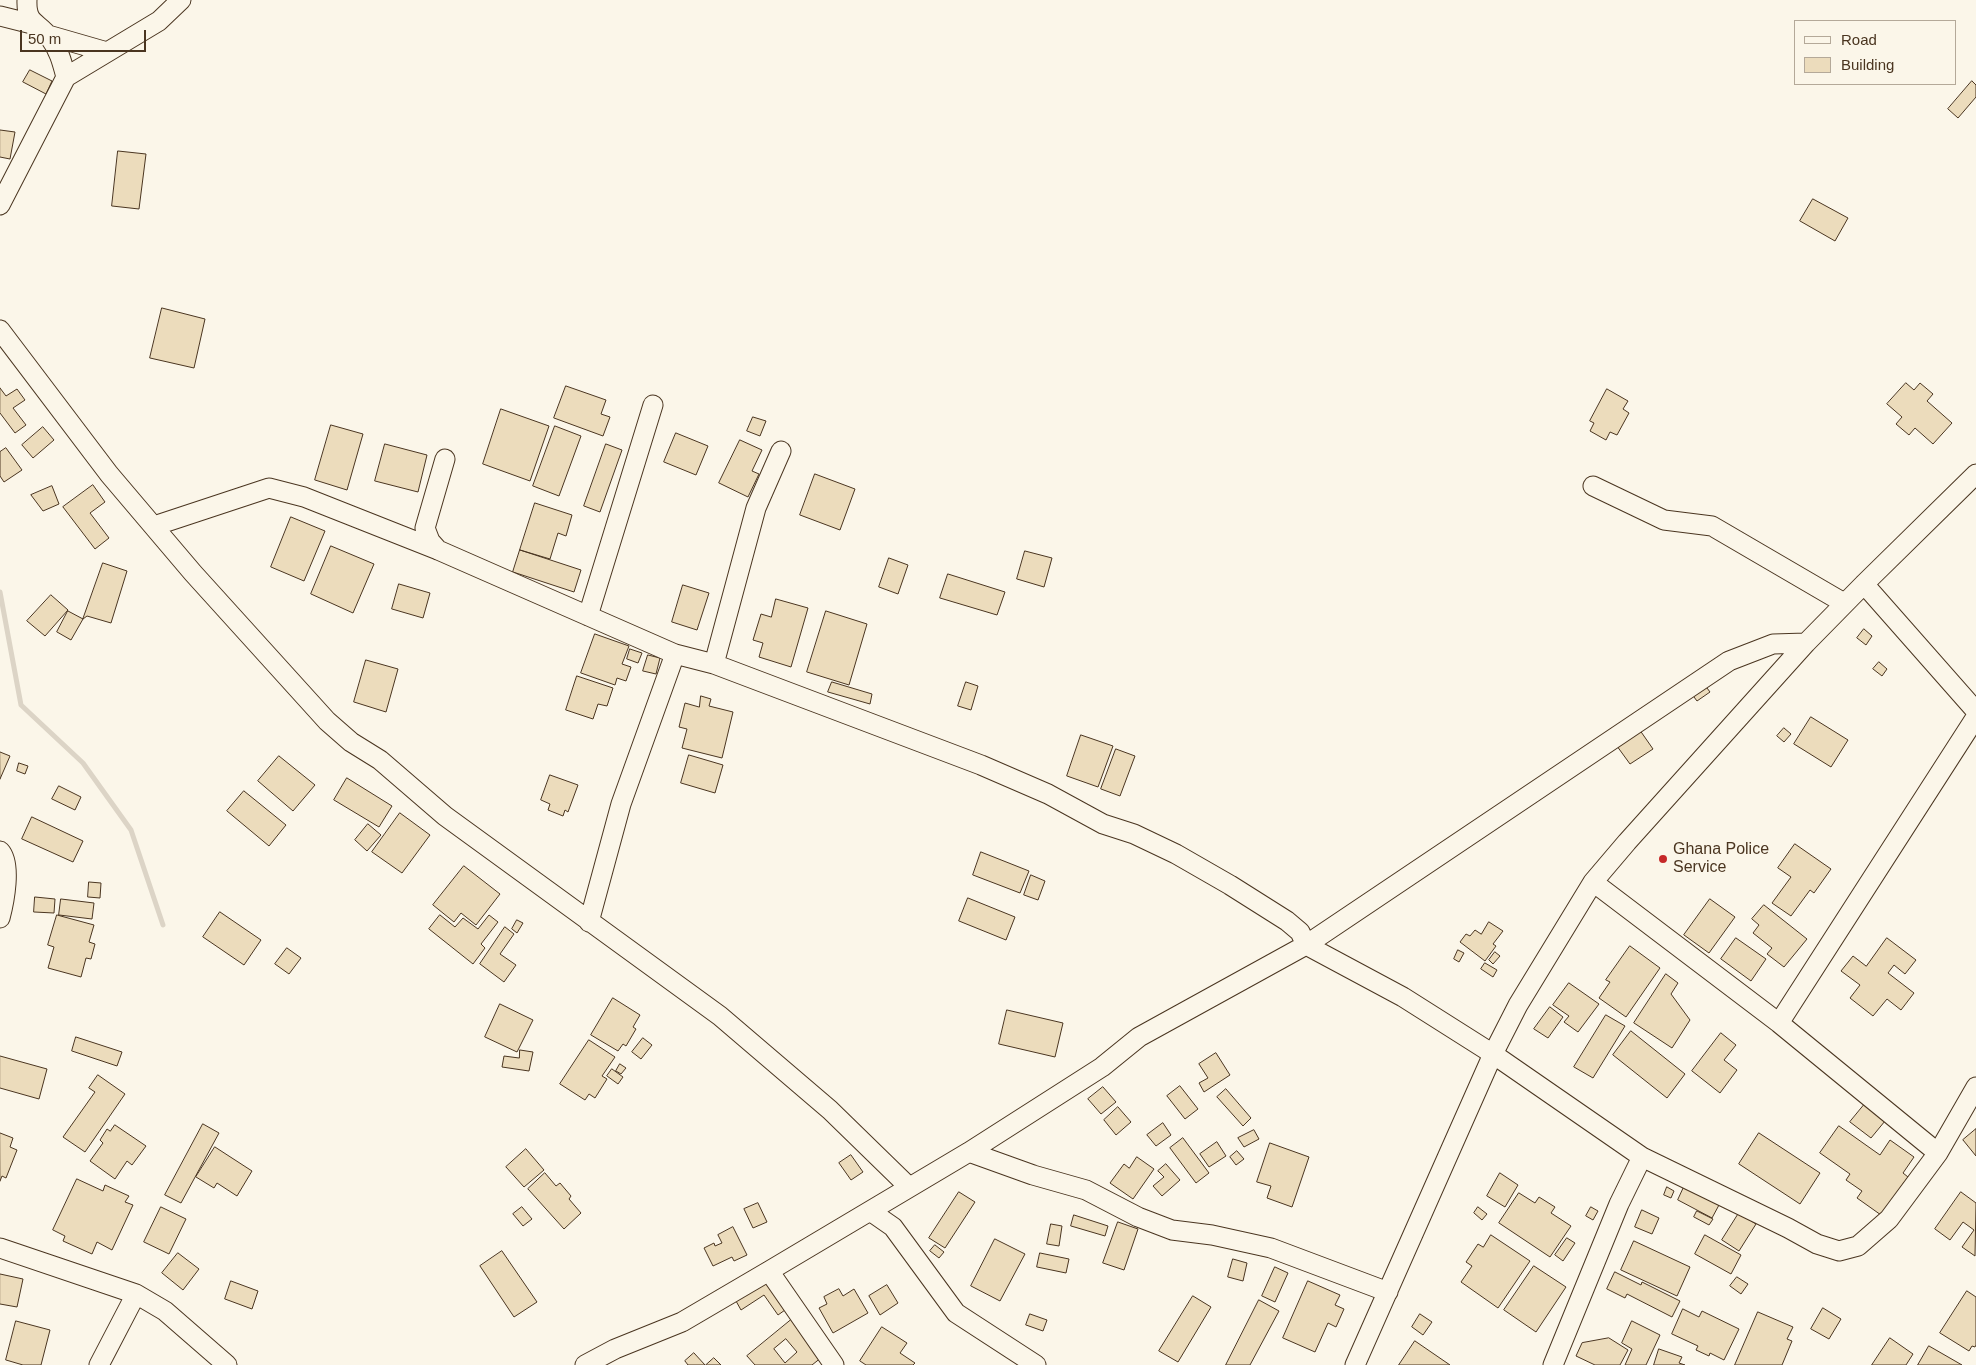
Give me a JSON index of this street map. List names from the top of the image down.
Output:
{
  "places": ["Ghana Police Service"],
  "legend": ["Road", "Building"],
  "scale_bar": "50 m"
}
